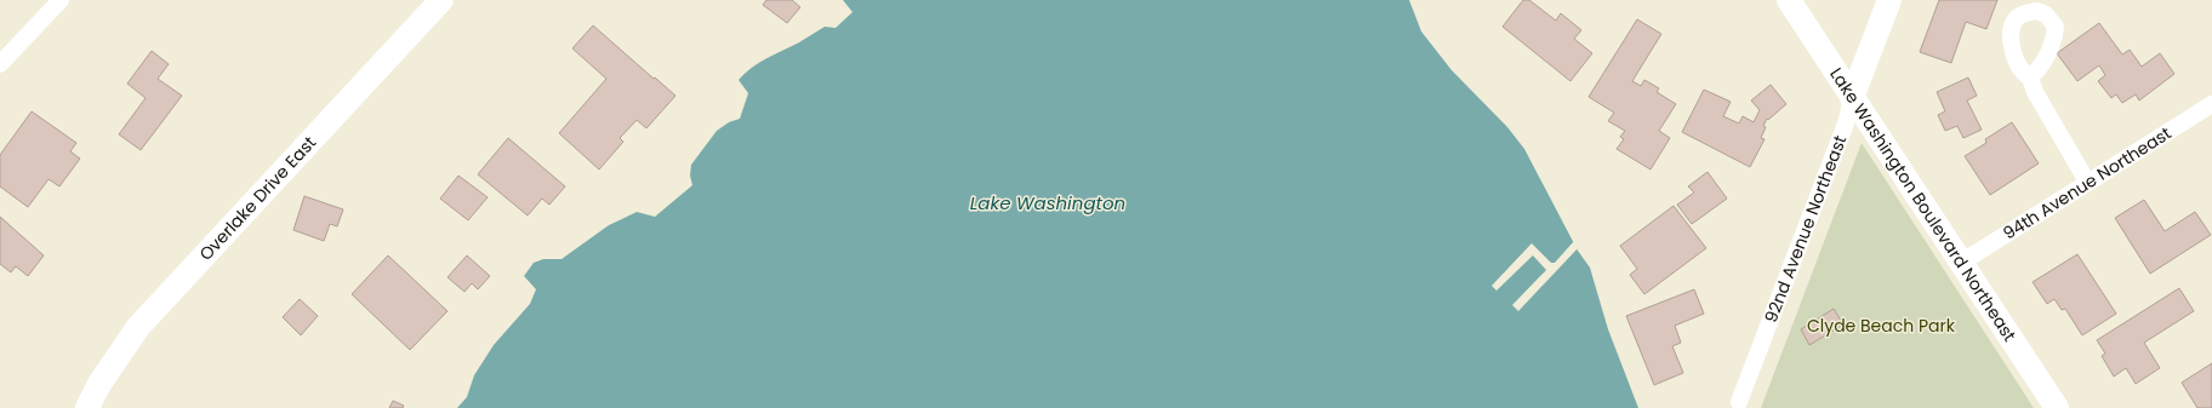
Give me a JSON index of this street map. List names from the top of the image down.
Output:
{
  "streets": {
    "main road": ["Overlake Drive East", "Lake Washington Boulevard Northeast", "92nd Avenue Northeast"],
    "street": ["94th Avenue Northeast"]
  },
  "crossings": [
    ["94th Avenue Northeast", "Lake Washington Boulevard Northeast"],
    ["Lake Washington Boulevard Northeast", "92nd Avenue Northeast"]
  ],
  "water": ["Lake Washington"],
  "parks": ["Clyde Beach Park"]
}
